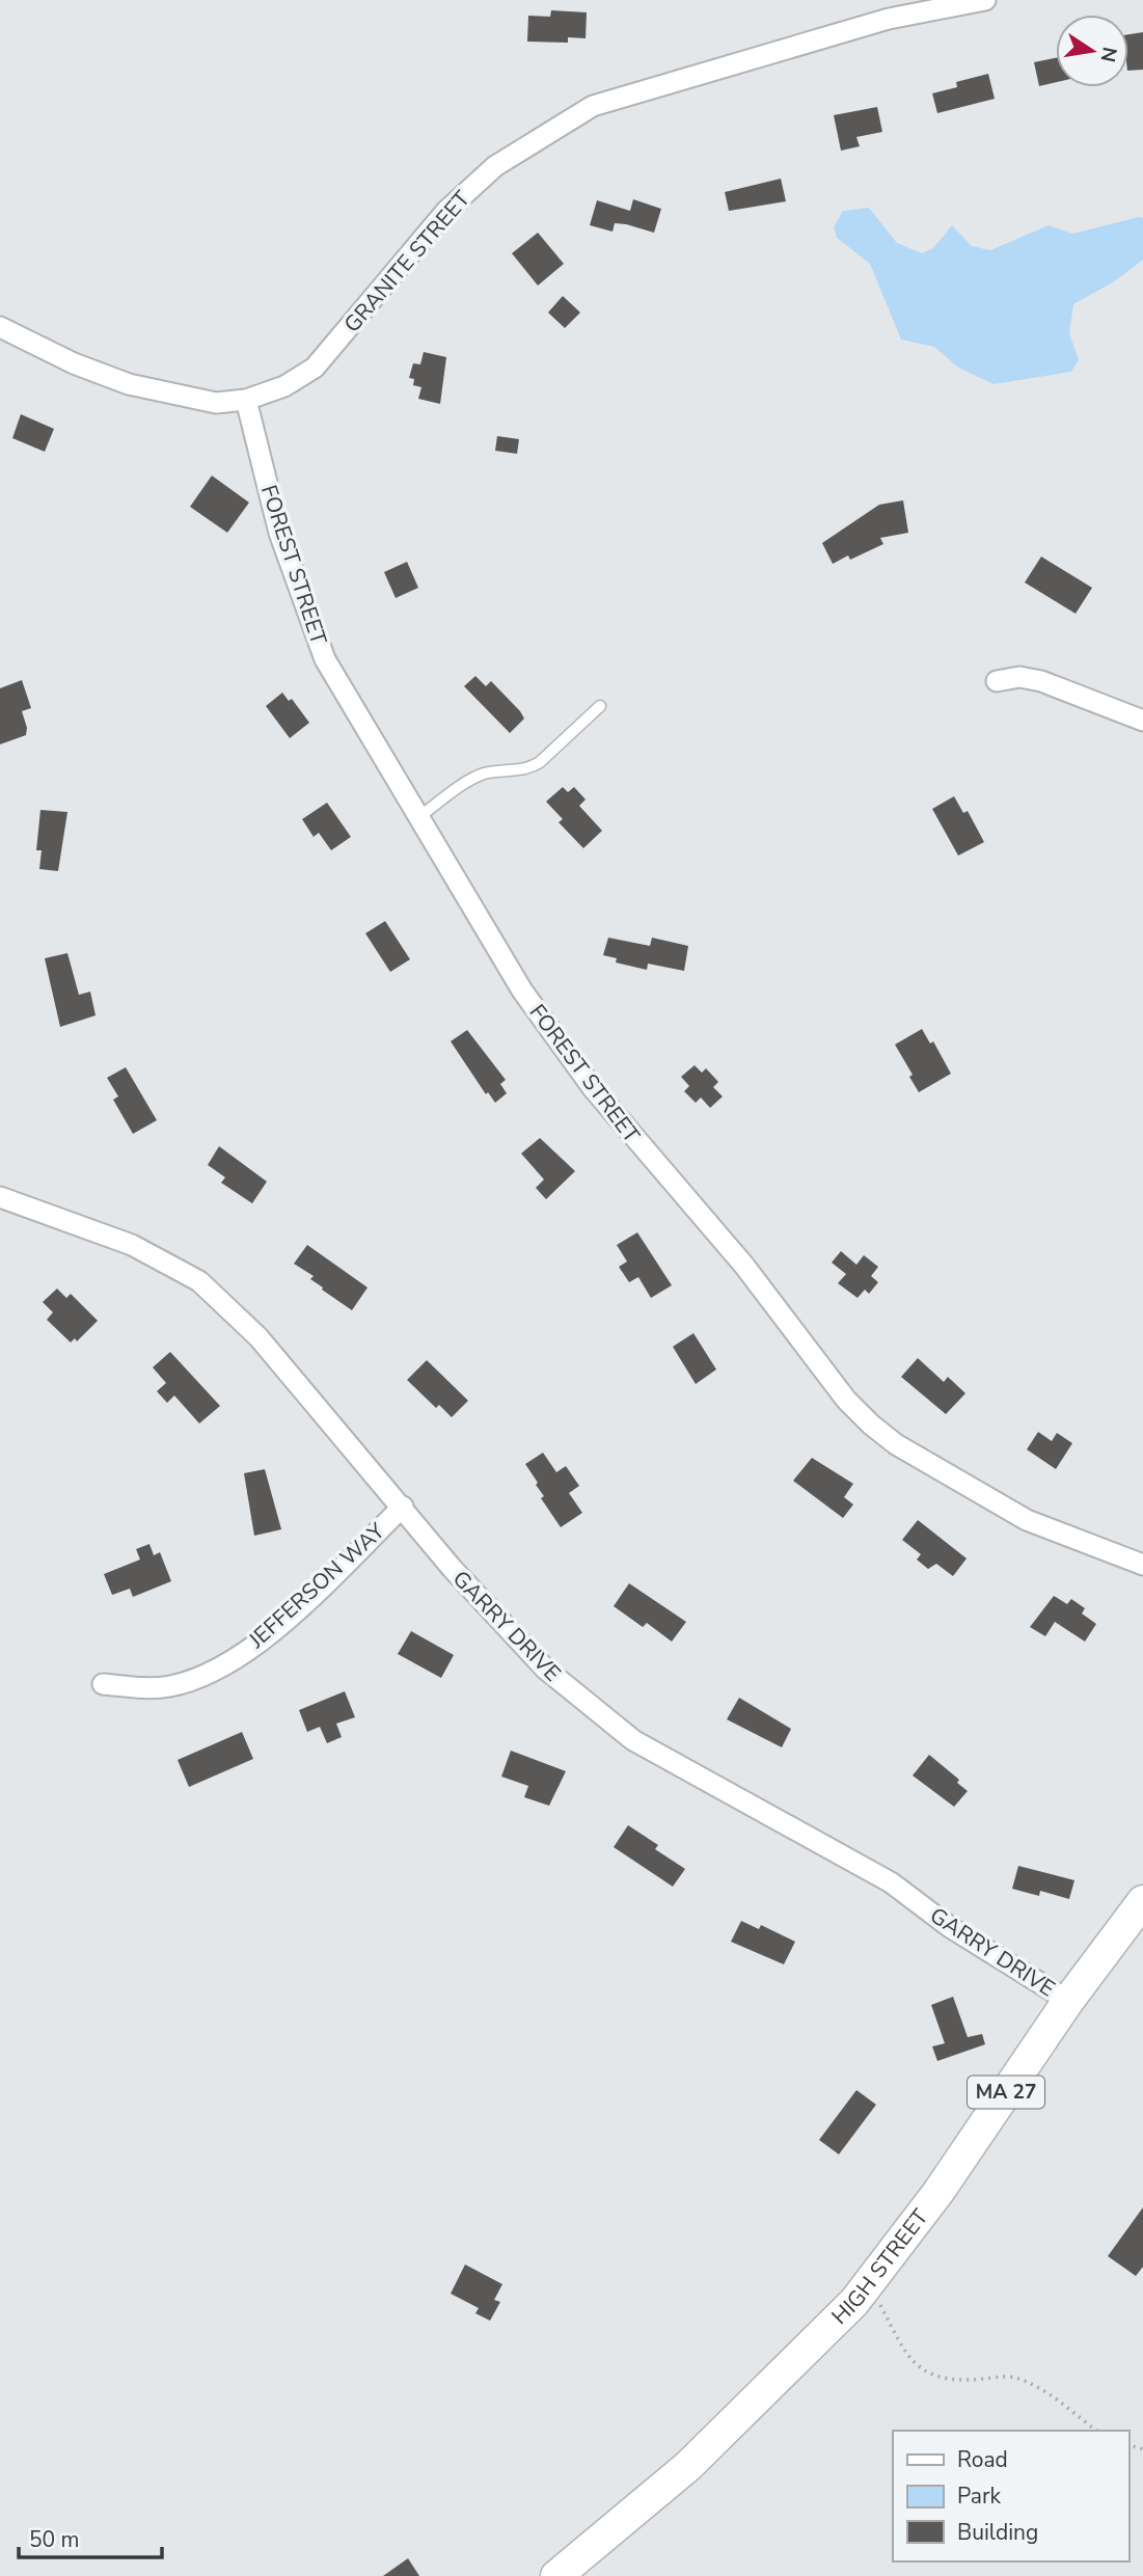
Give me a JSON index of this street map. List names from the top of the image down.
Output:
{
  "streets": {
    "main road": ["MA 27", "HIGH STREET"],
    "street": [
      "GRANITE STREET",
      "FOREST STREET",
      "JEFFERSON WAY",
      "GARRY DRIVE"
    ]
  },
  "crossings": [
    ["GRANITE STREET", "FOREST STREET"],
    ["JEFFERSON WAY", "GARRY DRIVE"],
    ["GARRY DRIVE", "HIGH STREET"]
  ],
  "legend": ["Road", "Park", "Building"],
  "scale_bar": "50 m",
  "north": "right"
}
